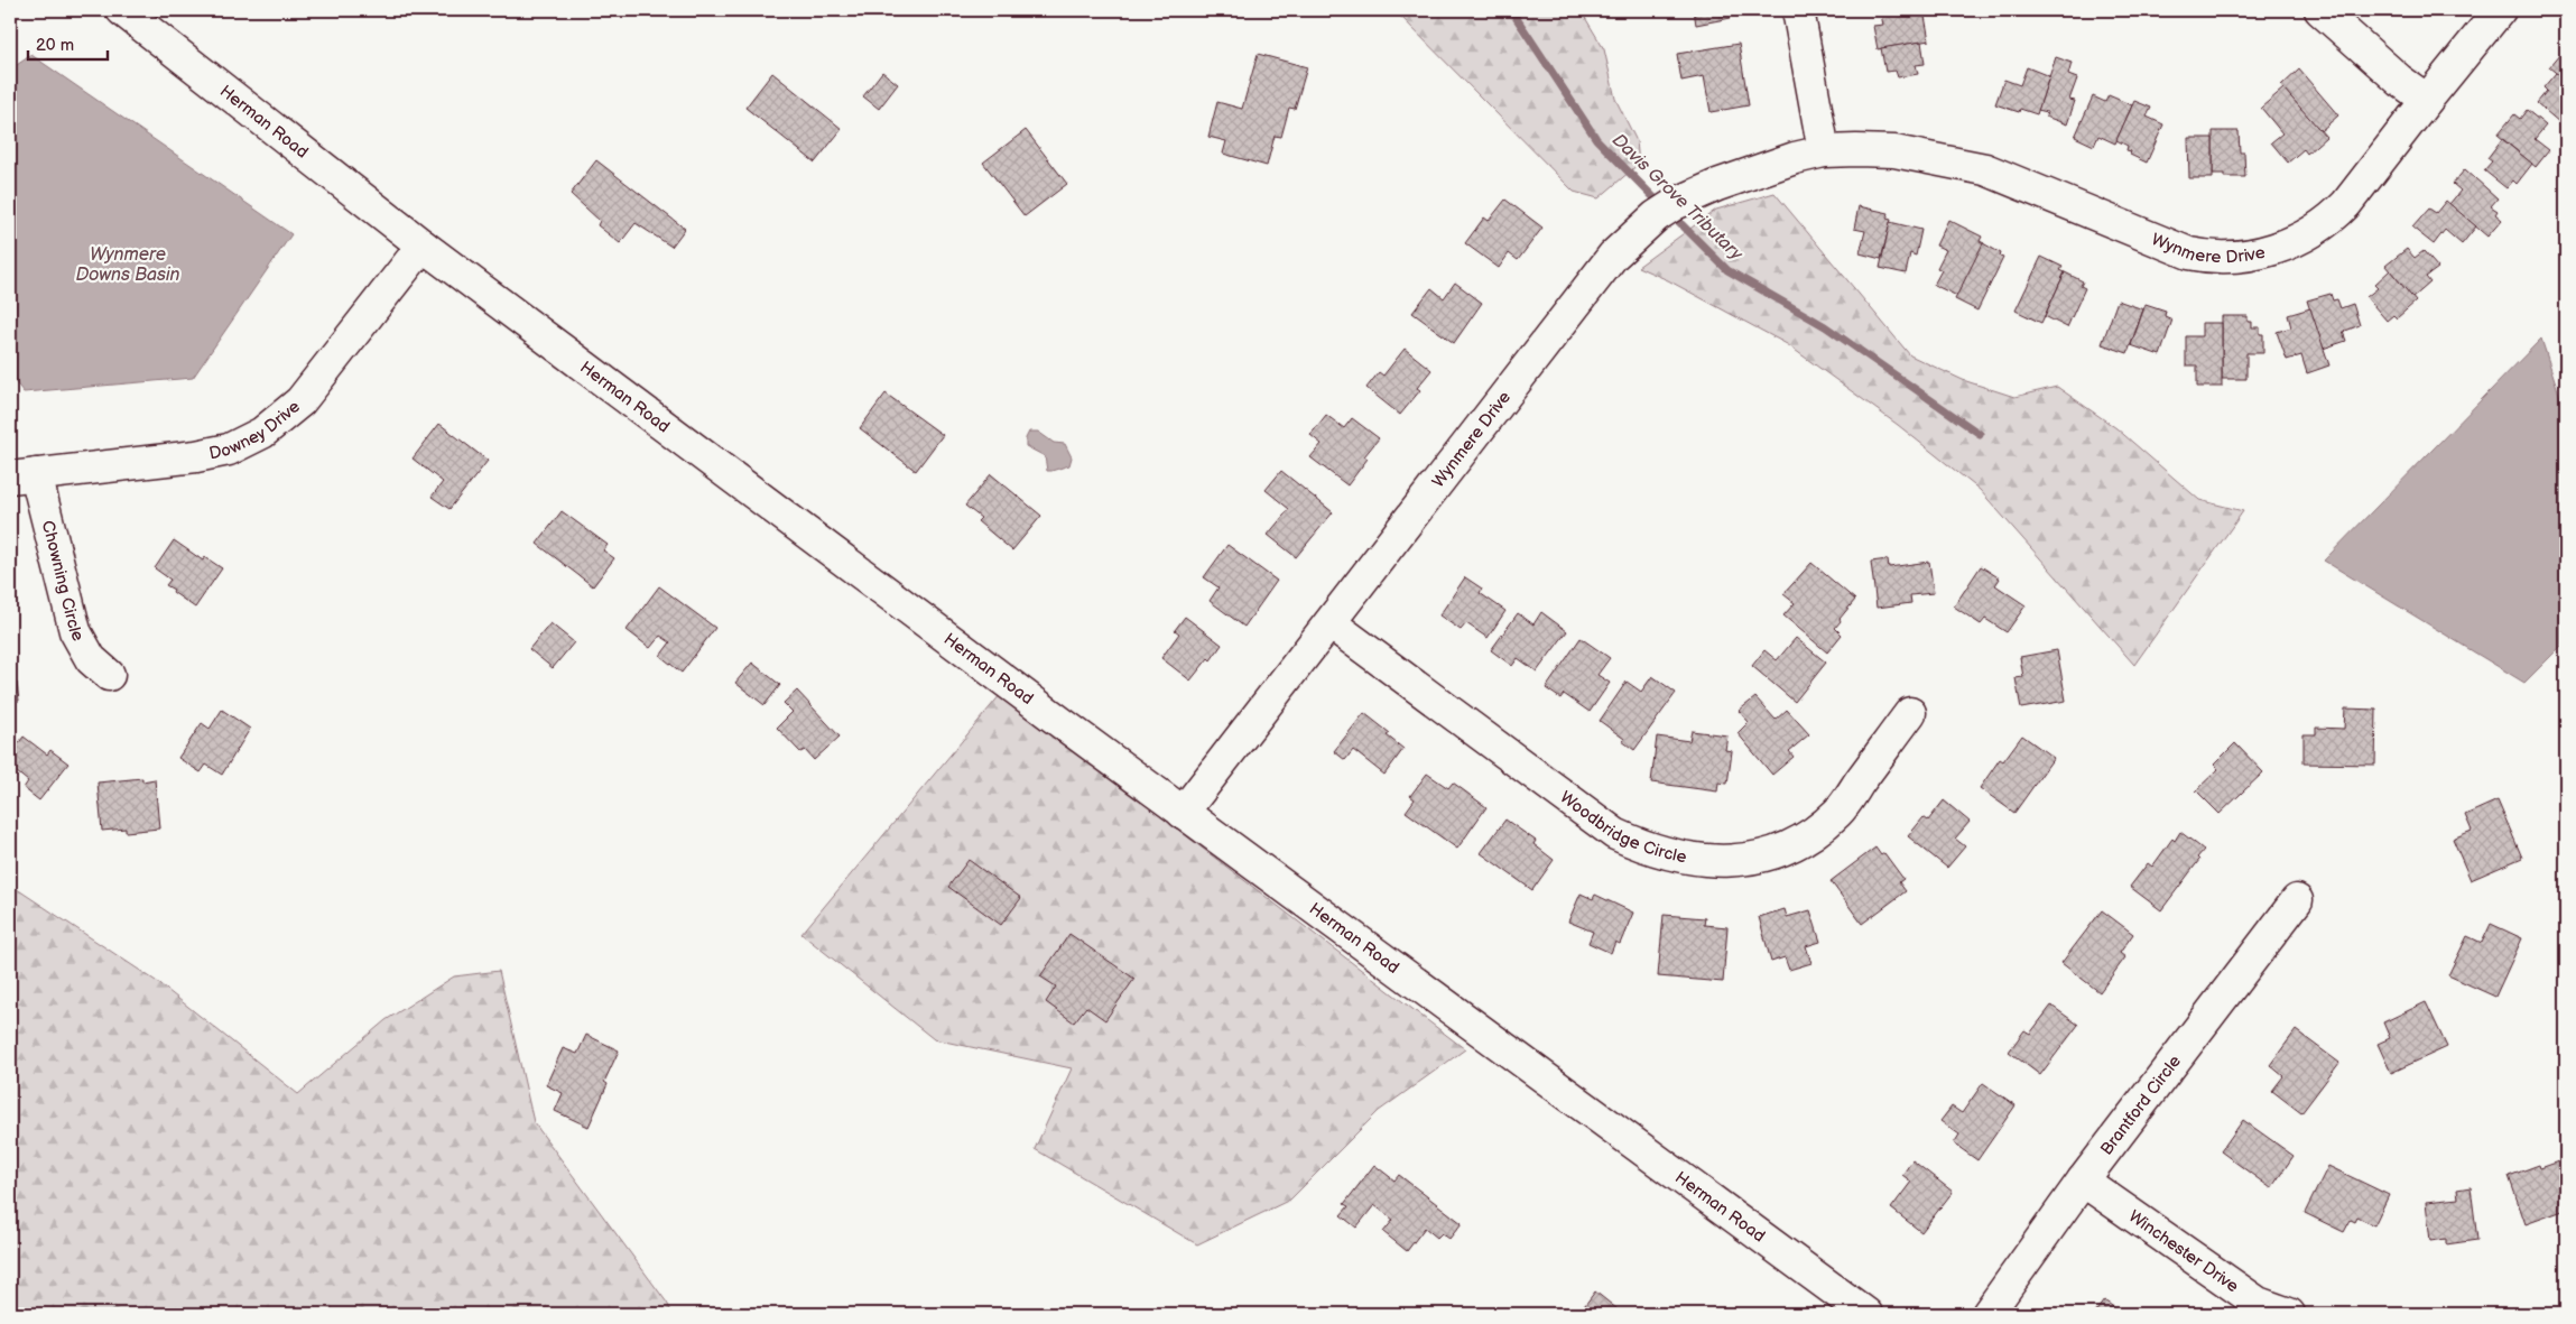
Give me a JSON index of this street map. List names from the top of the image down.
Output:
{
  "streets": {
    "street": [
      "Herman Road",
      "Wynmere Drive",
      "Downey Drive",
      "Chowning Circle",
      "Woodbridge Circle",
      "Brantford Circle",
      "Winchester Drive"
    ]
  },
  "crossings": [
    ["Herman Road", "Wynmere Drive"],
    ["Herman Road", "Downey Drive"],
    ["Wynmere Drive", "Woodbridge Circle"],
    ["Downey Drive", "Chowning Circle"],
    ["Brantford Circle", "Winchester Drive"]
  ],
  "water": ["Davis Grove Tributary", "Wynmere Downs Basin"],
  "scale_bar": "20 m"
}
